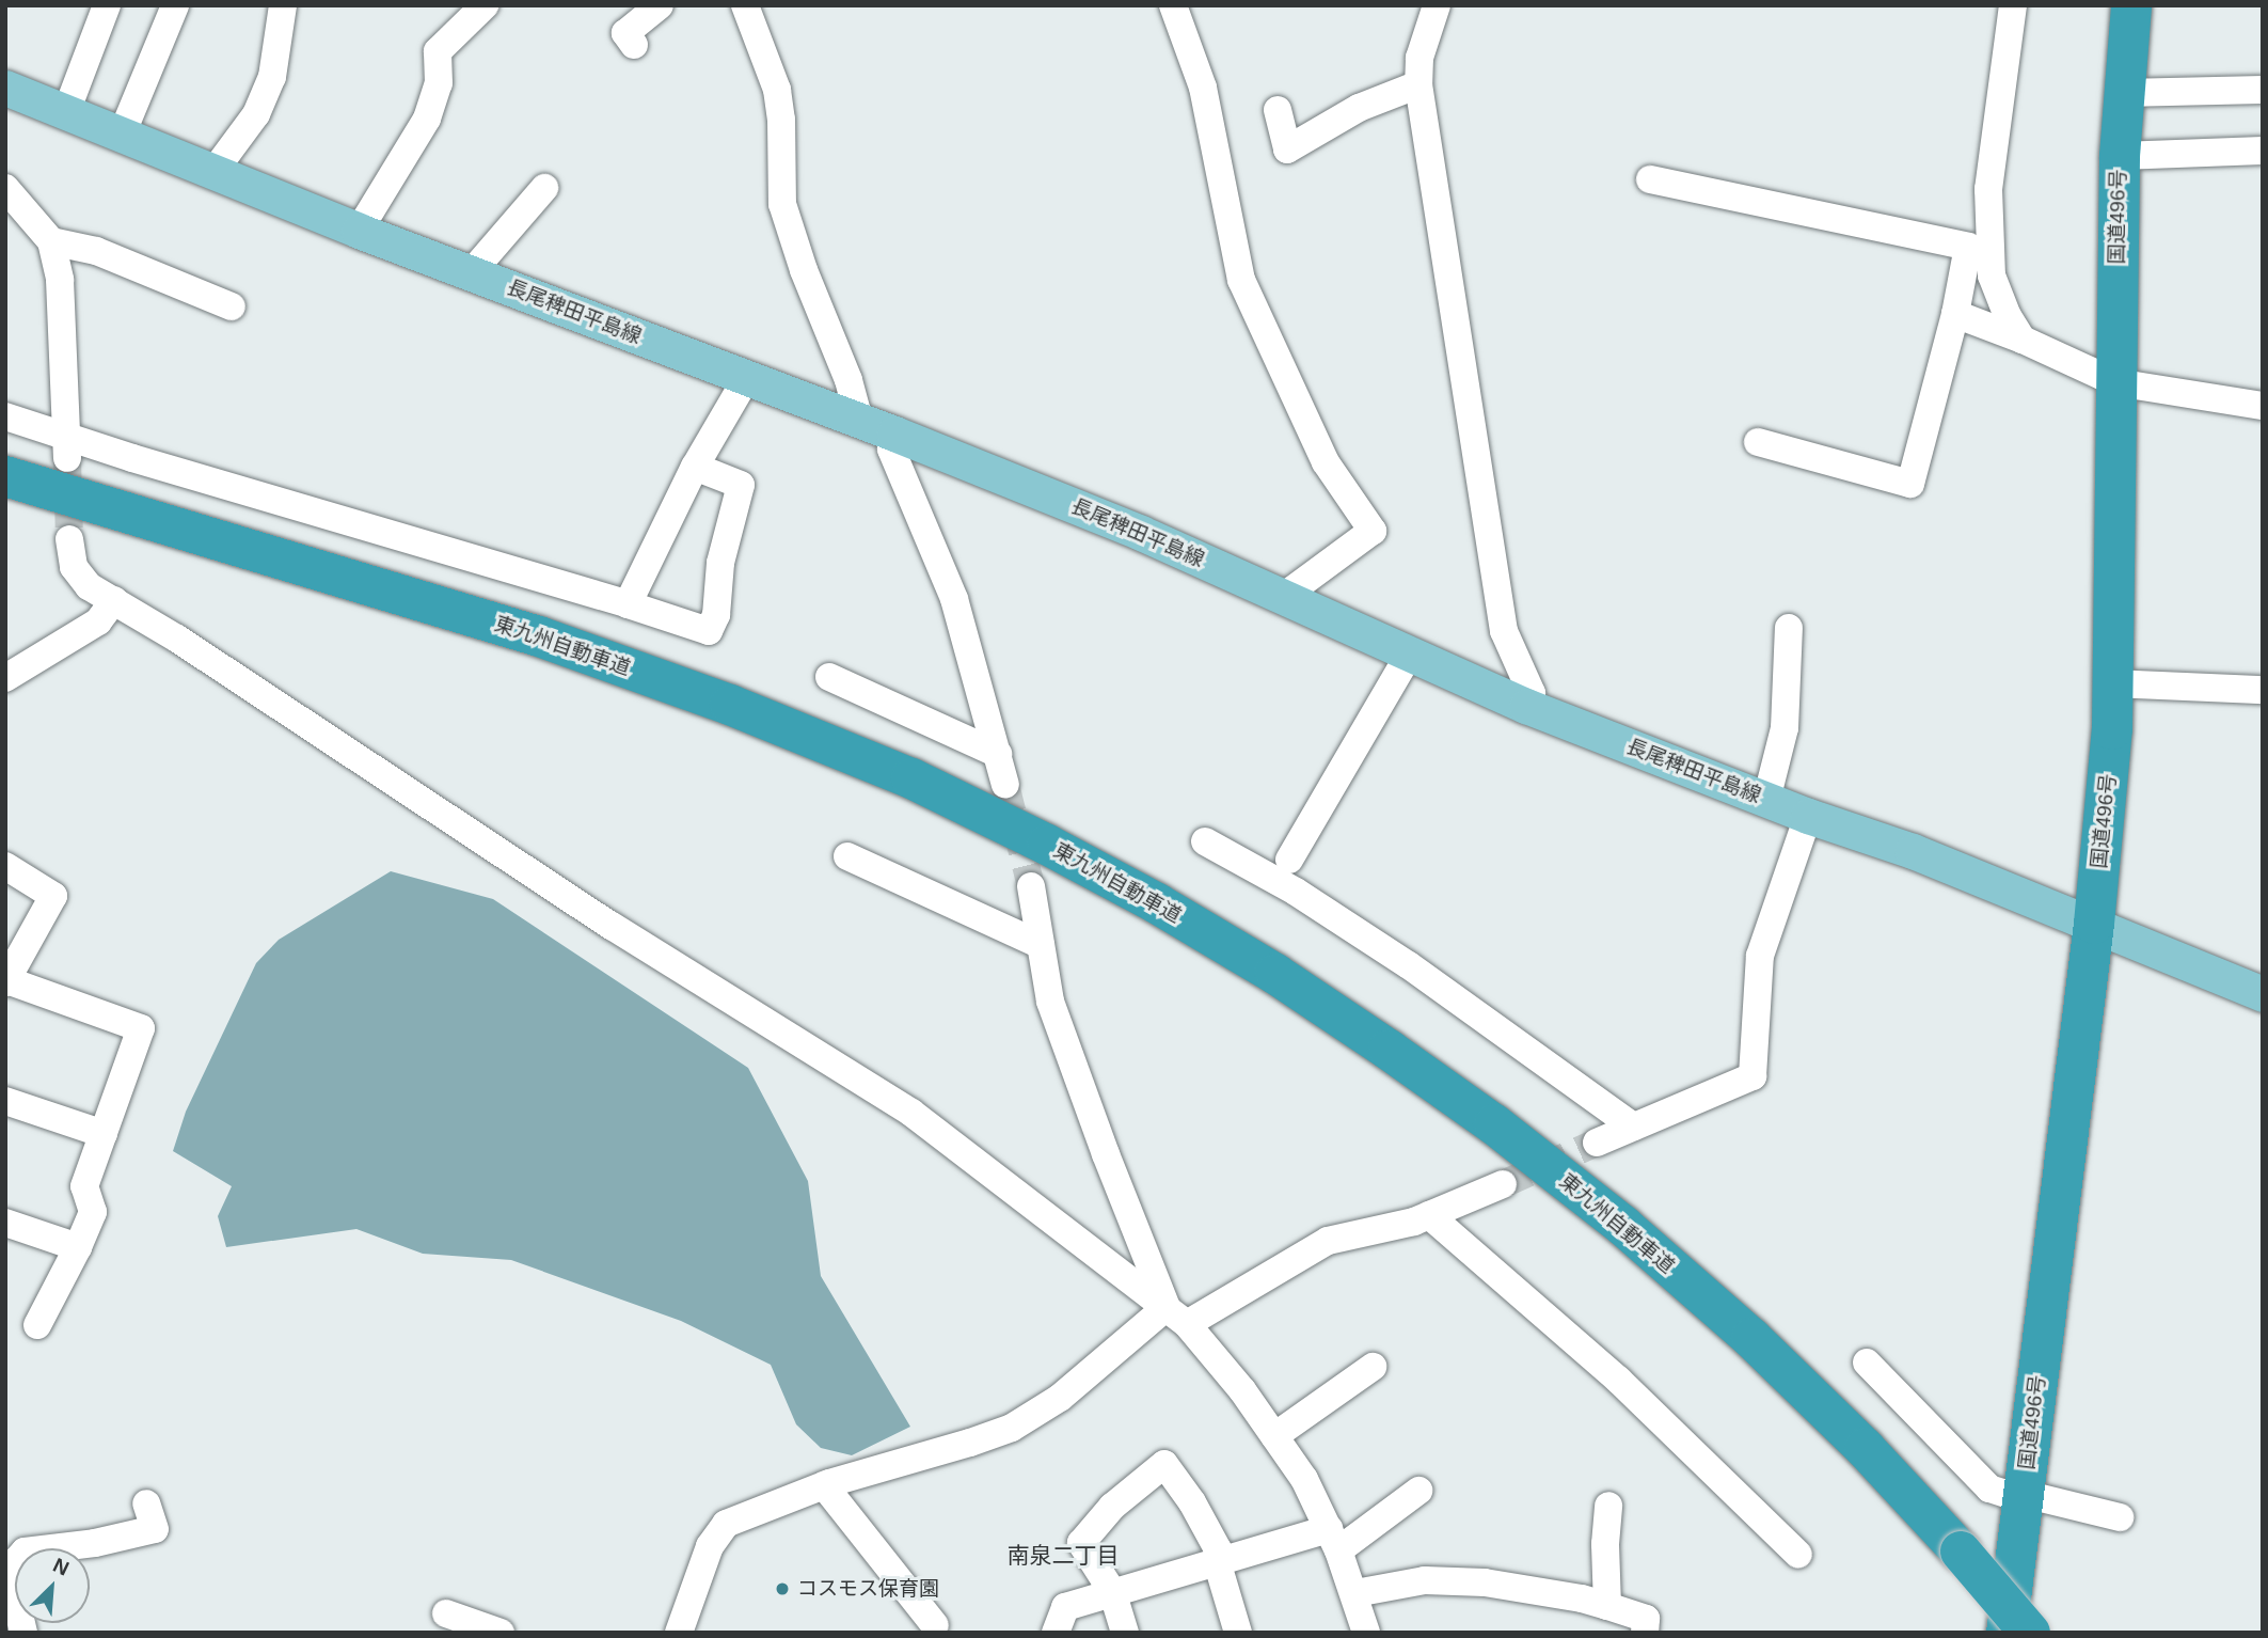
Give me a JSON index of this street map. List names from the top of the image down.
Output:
{
  "streets": {
    "highway": ["国道496号", "東九州自動車道"],
    "main road": ["長尾稗田平島線"]
  },
  "crossings": [
    ["国道496号", "長尾稗田平島線"]
  ],
  "districts": ["南泉二丁目"],
  "places": ["コスモス保育園"],
  "north": "top right"
}
